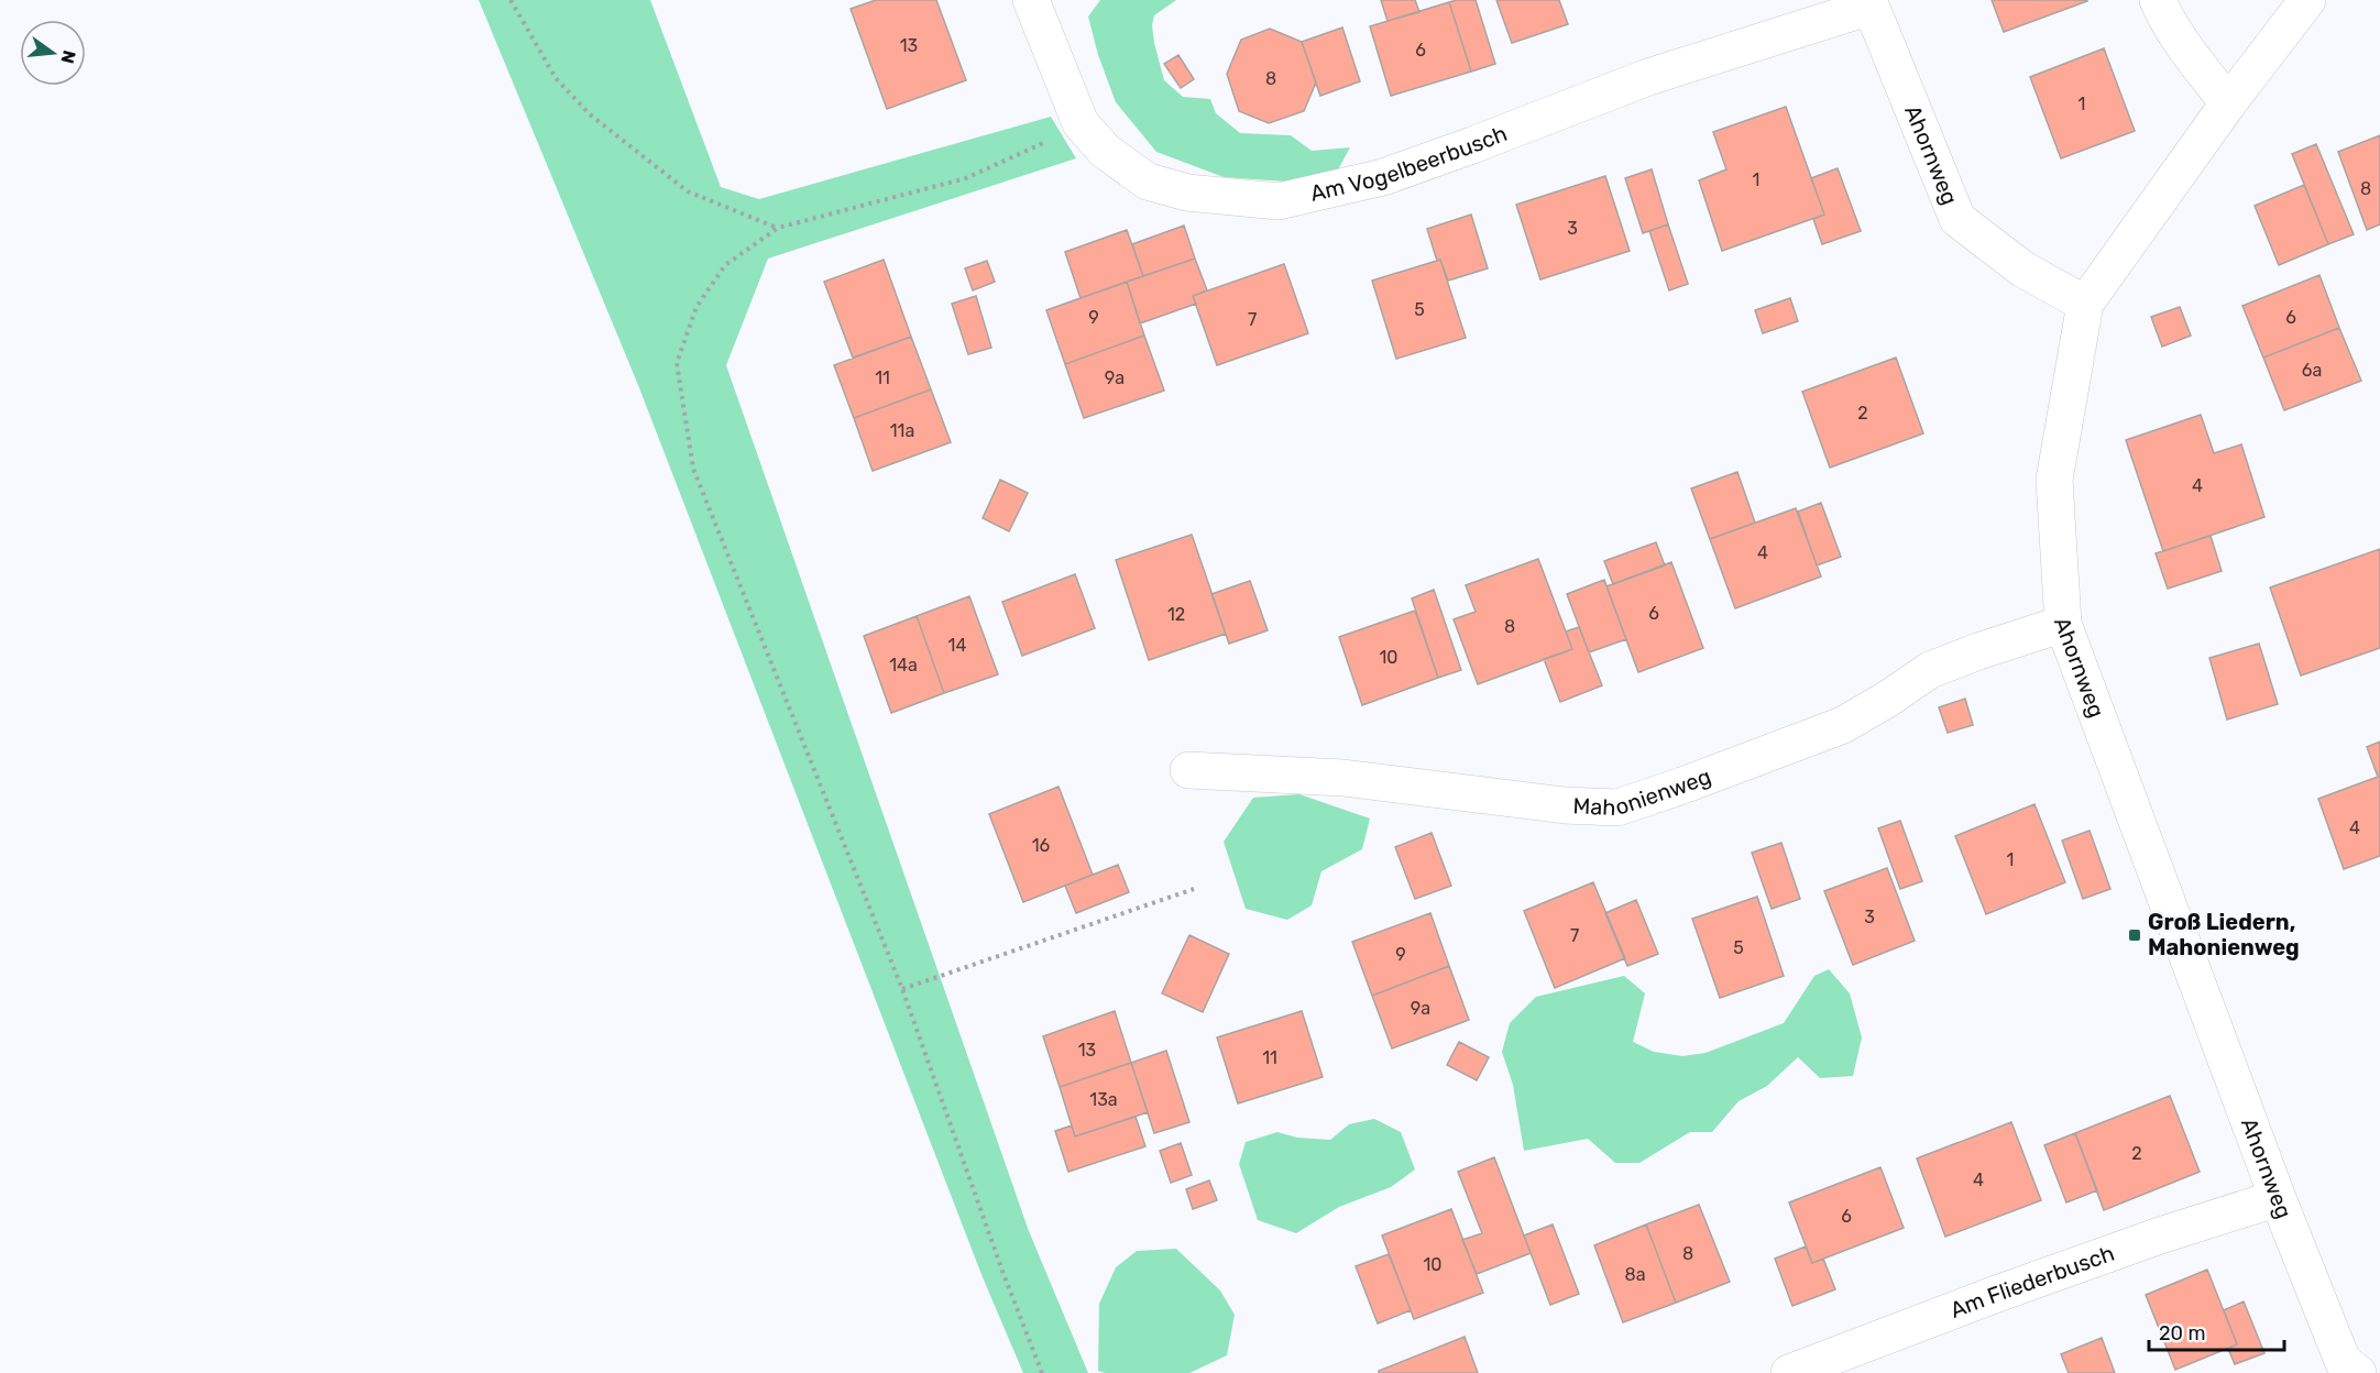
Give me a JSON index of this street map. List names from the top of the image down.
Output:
{
  "streets": {
    "street": [
      "Ahornweg",
      "Am Vogelbeerbusch",
      "Mahonienweg",
      "Am Fliederbusch"
    ]
  },
  "crossings": [
    ["Ahornweg", "Am Vogelbeerbusch"],
    ["Ahornweg", "Mahonienweg"],
    ["Ahornweg", "Am Fliederbusch"]
  ],
  "places": {
    "transit": ["Groß Liedern, Mahonienweg"]
  },
  "house_numbers": [
    "13",
    "6",
    "8",
    "1",
    "1",
    "8",
    "3",
    "5",
    "9",
    "6",
    "7",
    "6a",
    "11",
    "9a",
    "2",
    "11a",
    "4",
    "4",
    "6",
    "12",
    "8",
    "14",
    "10",
    "14a",
    "4",
    "16",
    "1",
    "3",
    "7",
    "5",
    "9",
    "9a",
    "13",
    "11",
    "13a",
    "2",
    "4",
    "6",
    "8",
    "10",
    "8a"
  ],
  "scale_bar": "20 m",
  "north": "right"
}
